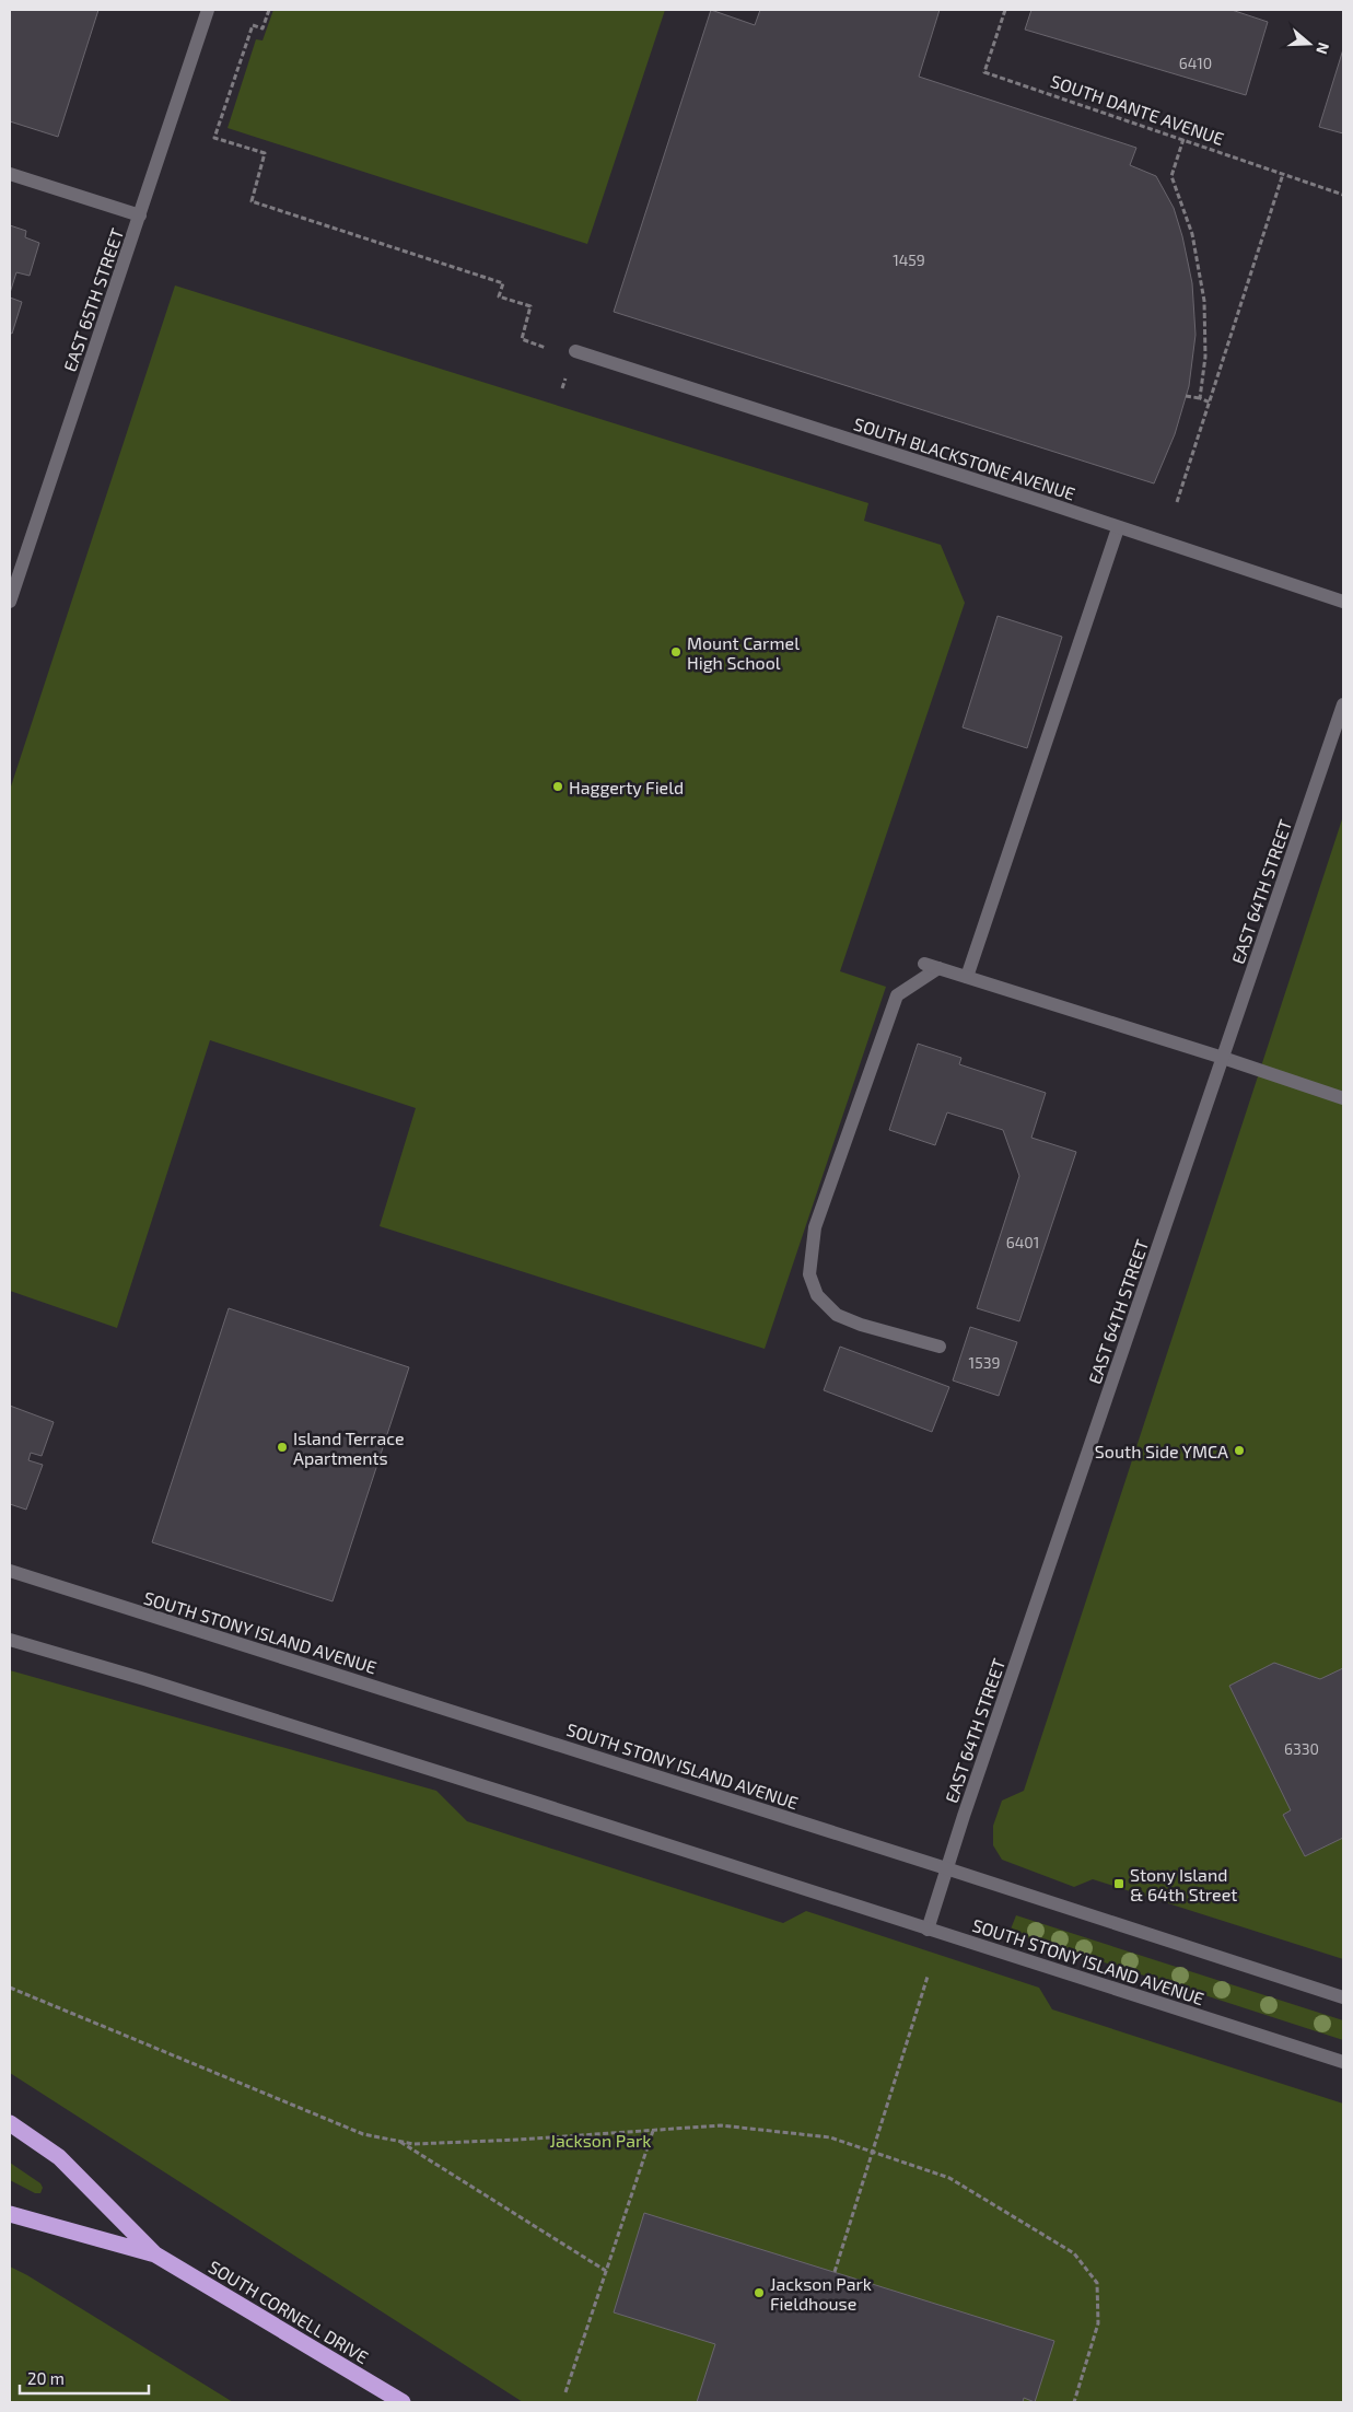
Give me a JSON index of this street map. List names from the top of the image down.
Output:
{
  "streets": {
    "highway": ["SOUTH CORNELL DRIVE"],
    "street": [
      "EAST 65TH STREET",
      "SOUTH BLACKSTONE AVENUE",
      "EAST 64TH STREET",
      "SOUTH STONY ISLAND AVENUE"
    ],
    "path": ["SOUTH DANTE AVENUE"]
  },
  "crossings": [
    ["EAST 64TH STREET", "SOUTH STONY ISLAND AVENUE"]
  ],
  "parks": ["Jackson Park"],
  "places": {
    "other": [
      "Mount Carmel High School",
      "Haggerty Field",
      "Island Terrace Apartments",
      "South Side YMCA",
      "Jackson Park Fieldhouse"
    ],
    "transit": ["Stony Island & 64th Street"]
  },
  "house_numbers": [
    "6410",
    "1459",
    "6401",
    "1539",
    "6330"
  ],
  "scale_bar": "20 m",
  "north": "right"
}
